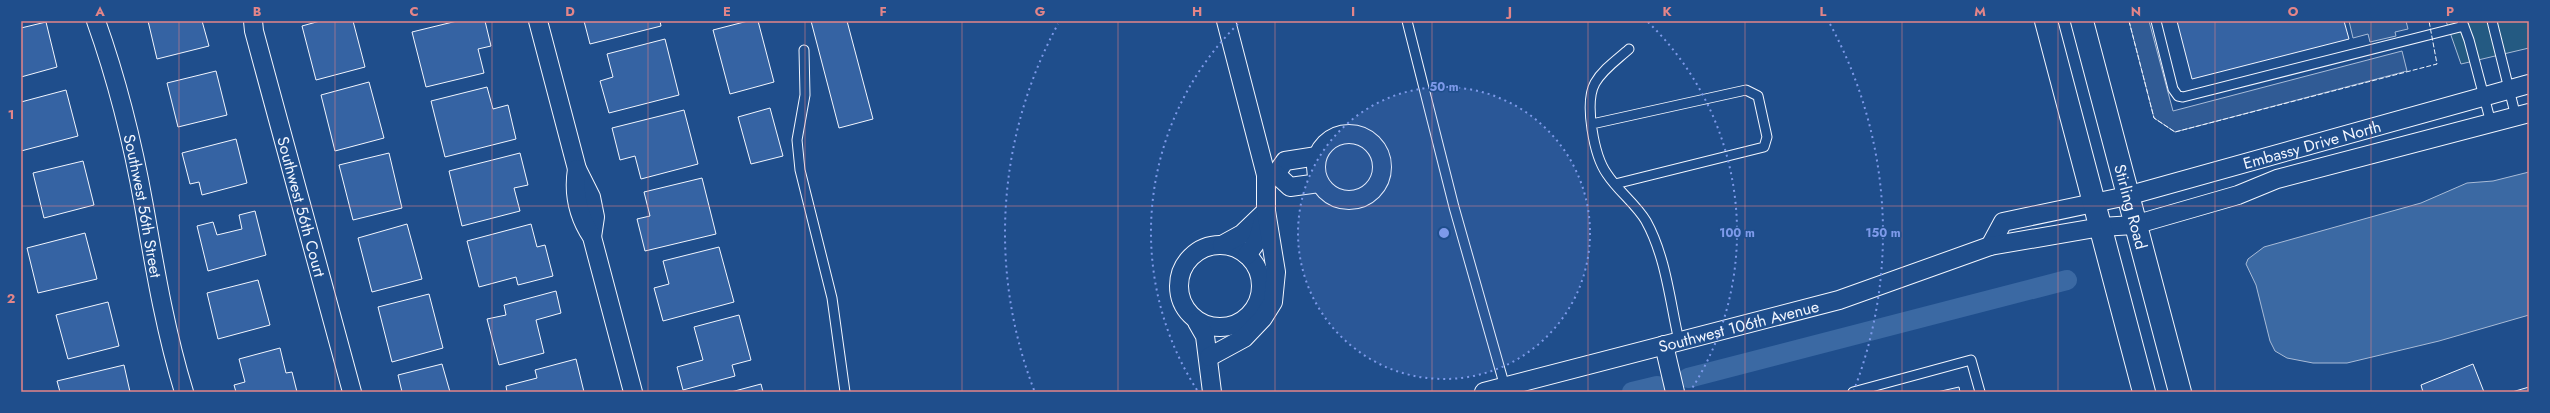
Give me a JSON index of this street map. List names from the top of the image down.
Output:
{
  "streets": {
    "main road": ["Stirling Road"],
    "street": [
      "Embassy Drive North",
      "Southwest 56th Street",
      "Southwest 56th Court",
      "Southwest 106th Avenue"
    ]
  },
  "crossings": [
    ["Embassy Drive North", "Stirling Road"],
    ["Embassy Drive North", "Southwest 106th Avenue"],
    ["Stirling Road", "Southwest 106th Avenue"]
  ],
  "grid": {
    "columns": [
      "A",
      "B",
      "C",
      "D",
      "E",
      "F",
      "G",
      "H",
      "I",
      "J",
      "K",
      "L",
      "M",
      "N",
      "O",
      "P"
    ],
    "rows": ["1", "2"]
  },
  "rings": ["50 m", "100 m", "150 m"]
}
